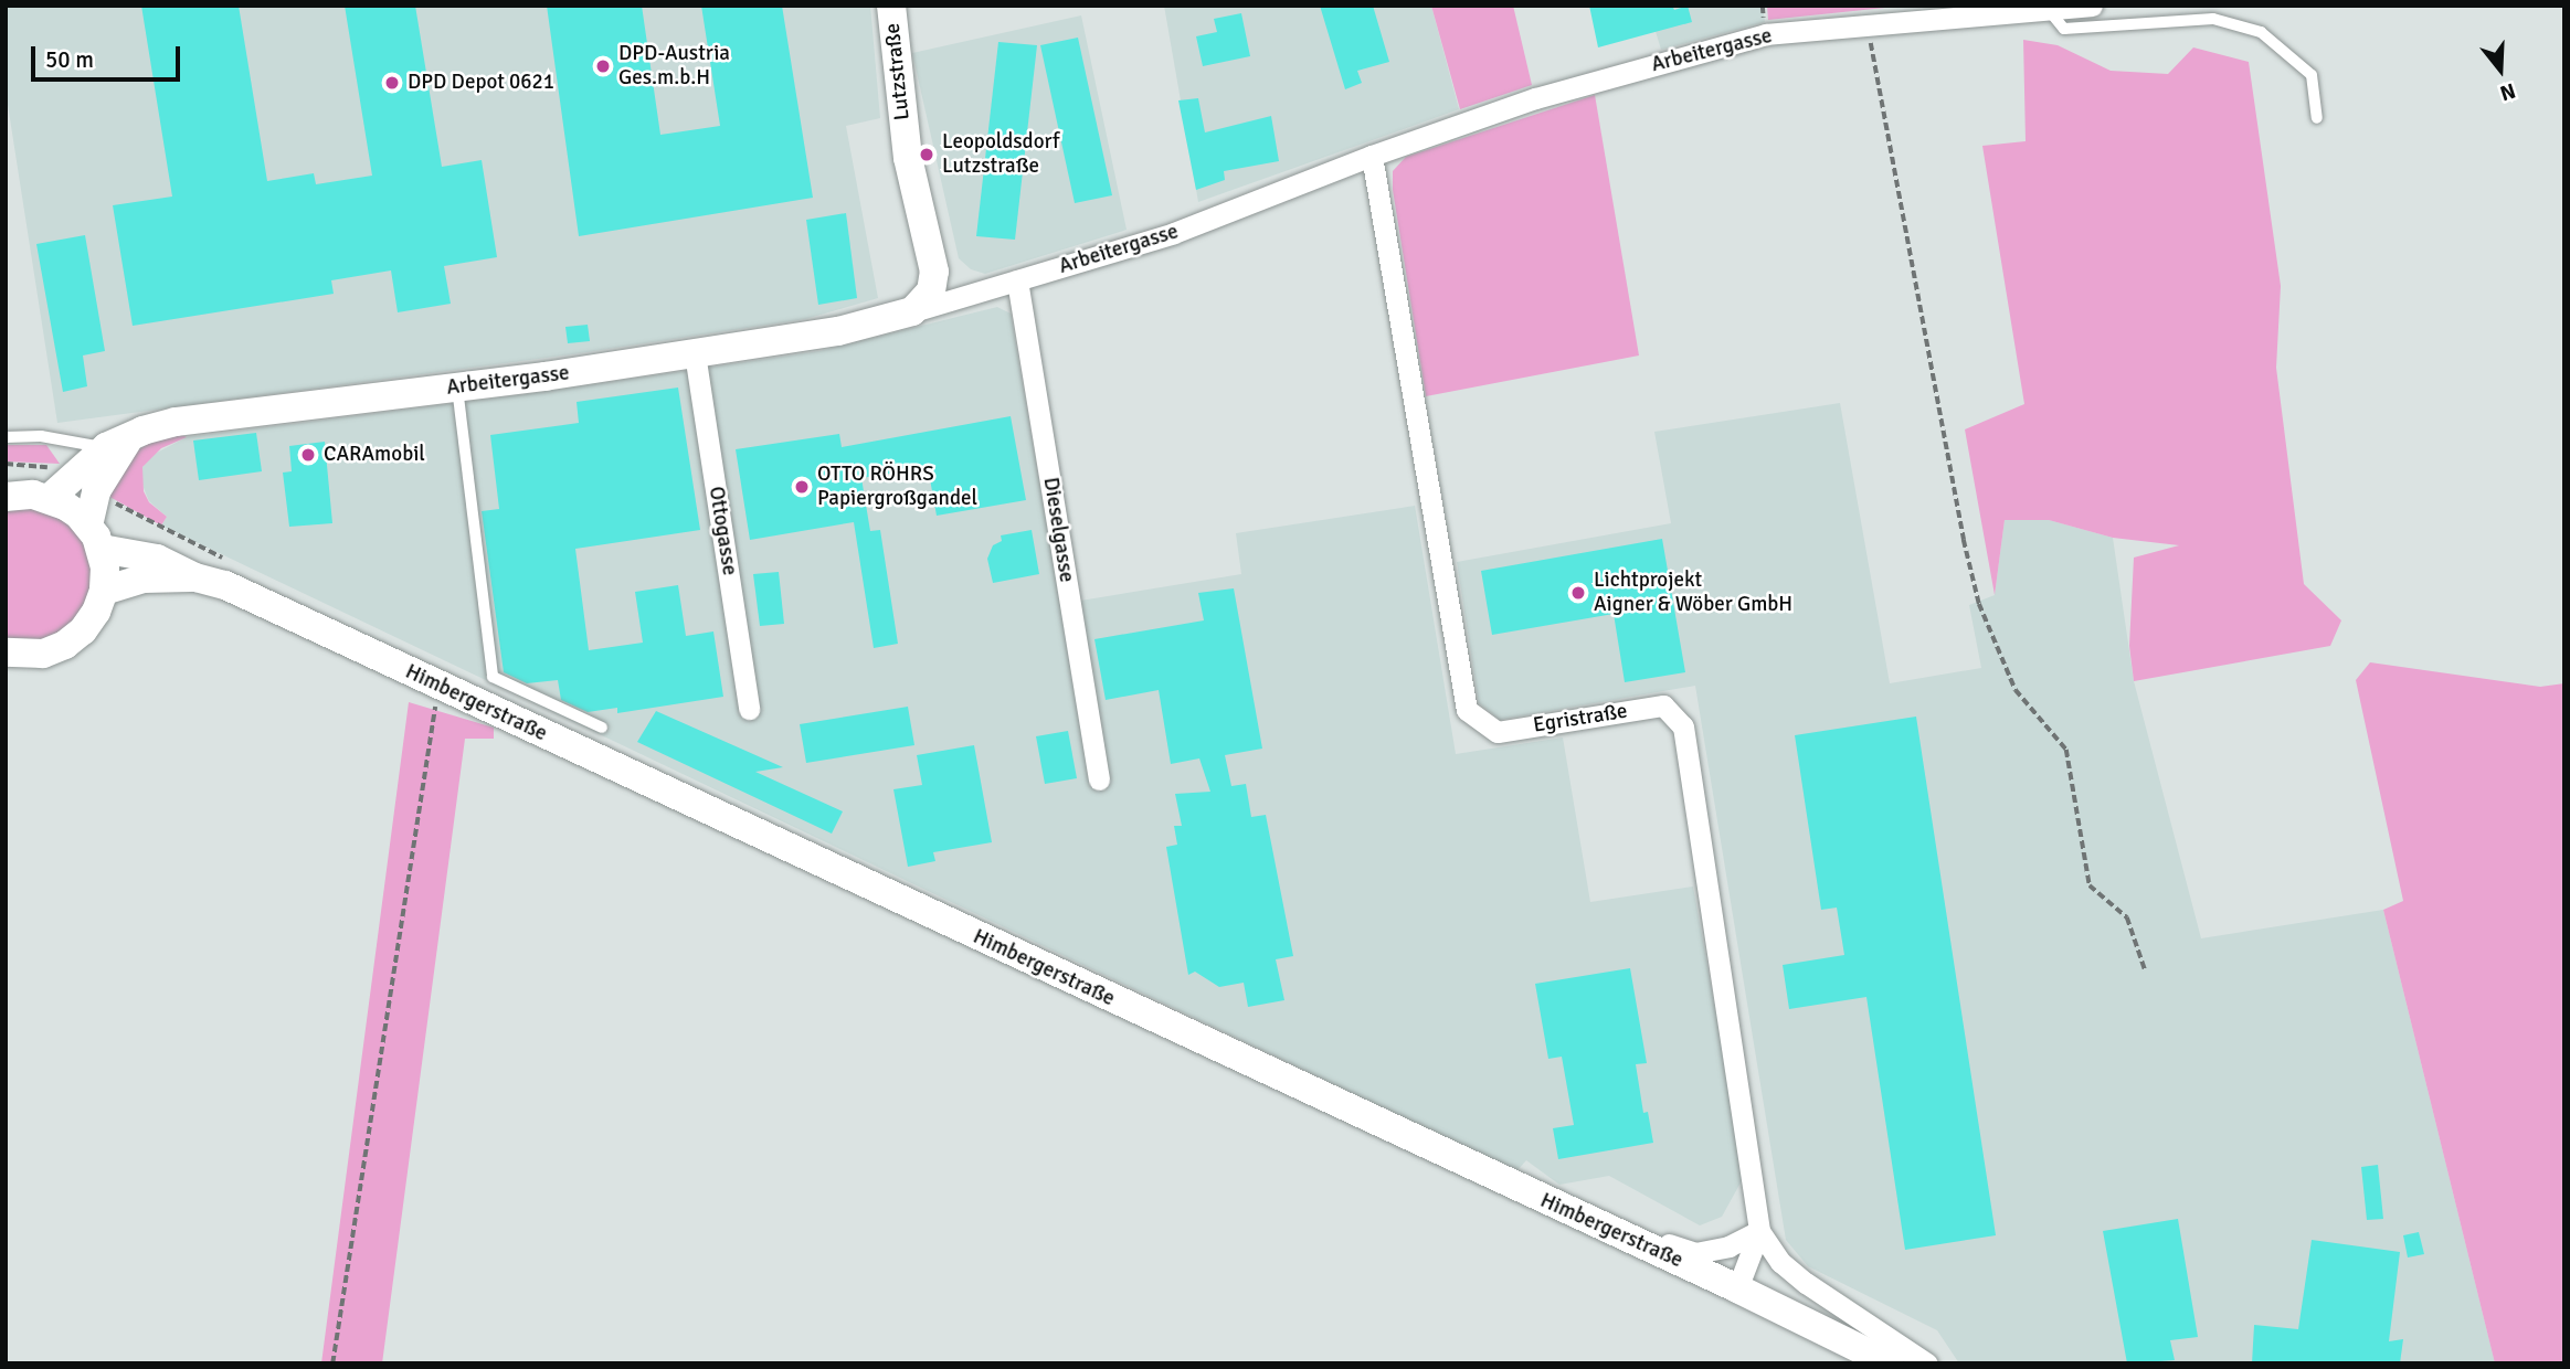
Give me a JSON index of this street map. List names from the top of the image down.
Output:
{
  "streets": {
    "street": [
      "Arbeitergasse",
      "Lutzstraße",
      "Dieselgasse",
      "Ottogasse",
      "Himbergerstraße",
      "Egristraße"
    ]
  },
  "crossings": [
    ["Arbeitergasse", "Lutzstraße"],
    ["Arbeitergasse", "Dieselgasse"],
    ["Arbeitergasse", "Ottogasse"],
    ["Arbeitergasse", "Egristraße"],
    ["Himbergerstraße", "Egristraße"]
  ],
  "places": [
    "DPD-Austria Ges.m.b.H",
    "DPD Depot 0621",
    "Leopoldsdorf Lutzstraße",
    "CARAmobil",
    "OTTO RÖHRS Papiergroßgandel",
    "Lichtprojekt Aigner & Wöber GmbH"
  ],
  "scale_bar": "50 m",
  "north": "bottom"
}
